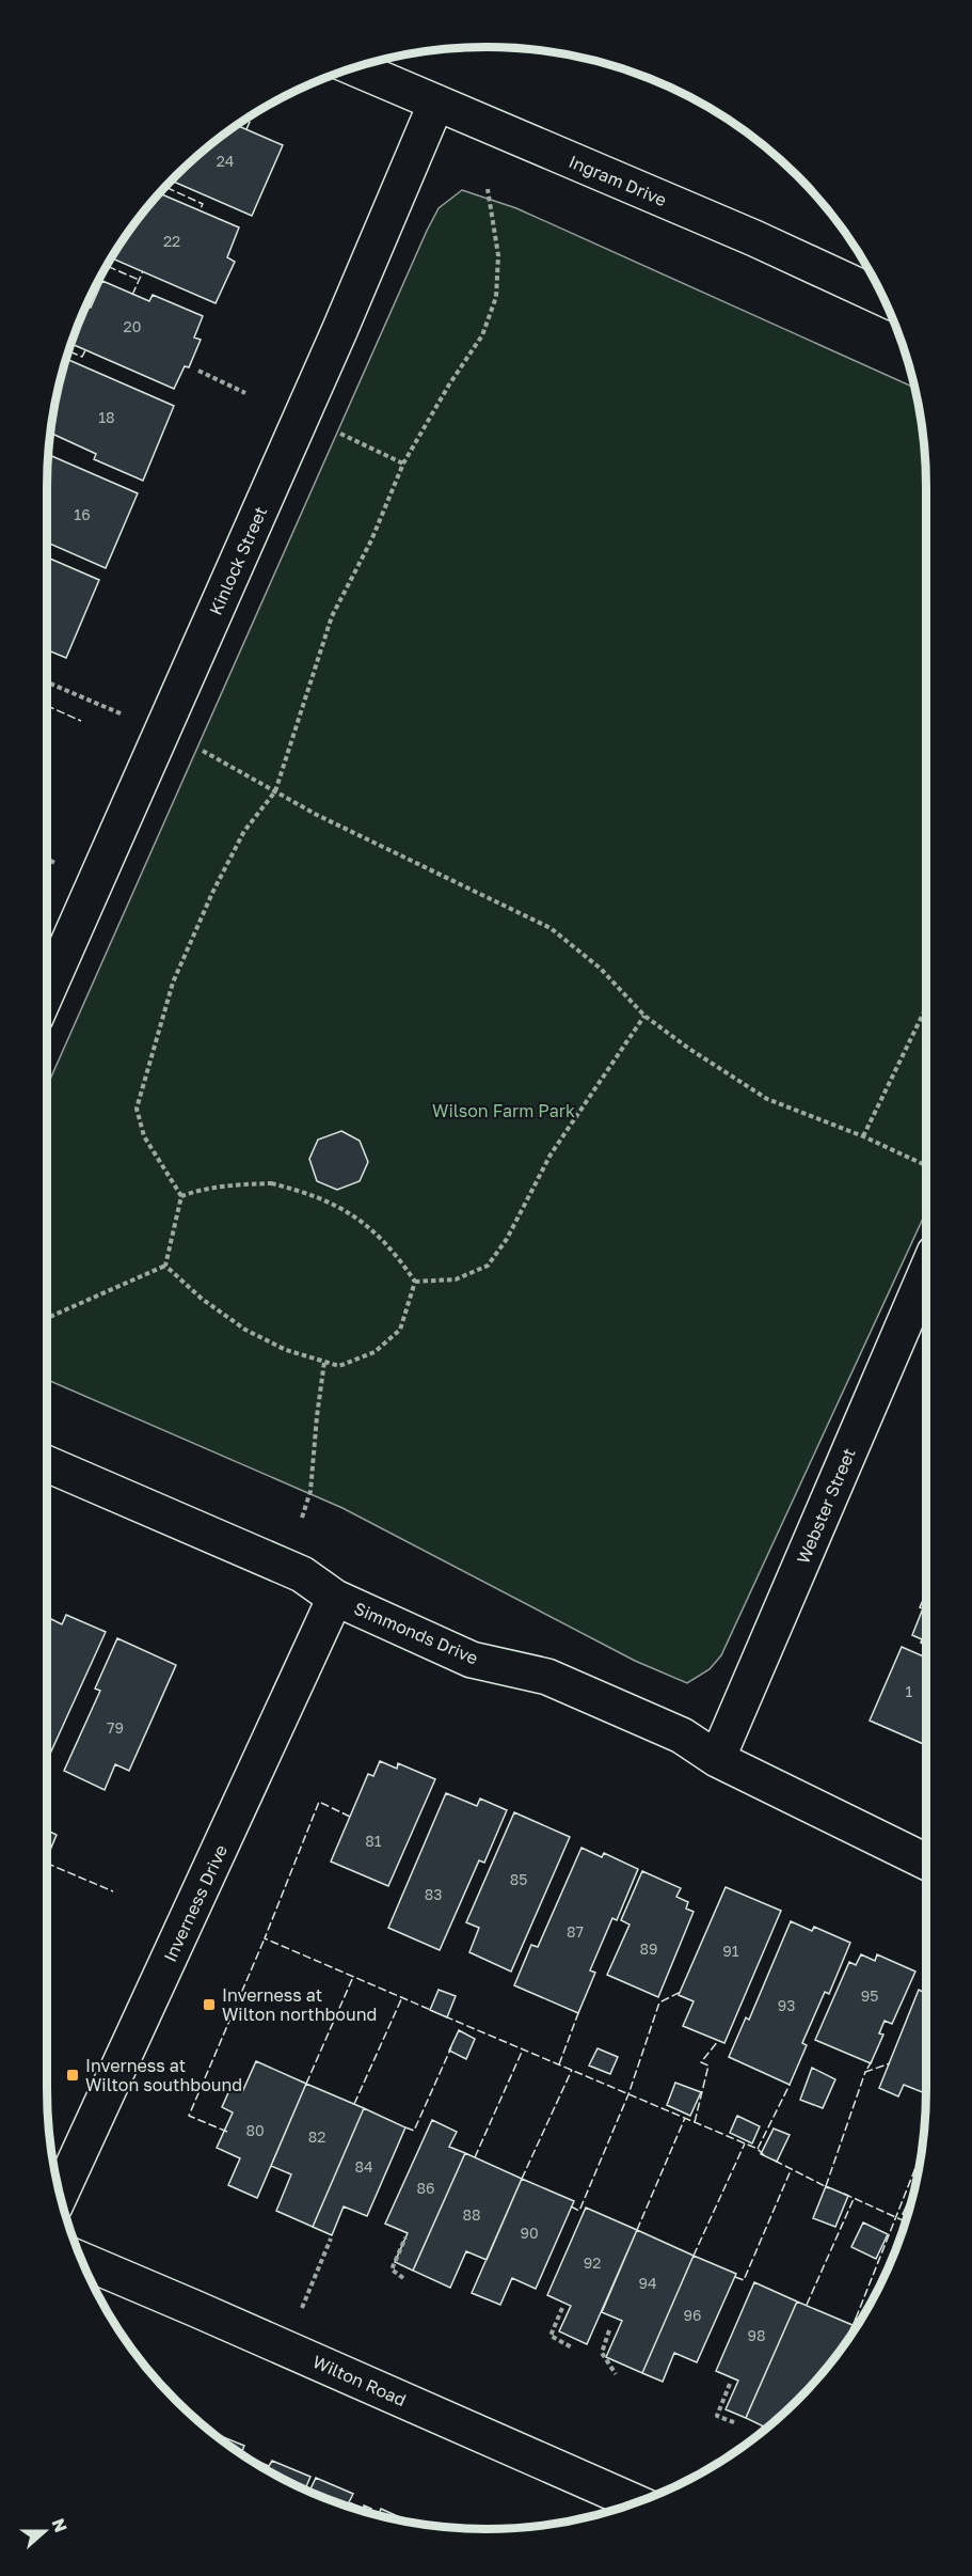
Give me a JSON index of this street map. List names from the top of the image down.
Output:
{
  "streets": {
    "street": [
      "Ingram Drive",
      "Kinlock Street",
      "Webster Street",
      "Simmonds Drive",
      "Inverness Drive",
      "Wilton Road"
    ]
  },
  "crossings": [
    ["Ingram Drive", "Kinlock Street"],
    ["Webster Street", "Simmonds Drive"],
    ["Simmonds Drive", "Inverness Drive"]
  ],
  "parks": ["Wilson Farm Park"],
  "places": {
    "transit": ["Inverness at Wilton northbound", "Inverness at Wilton southbound"]
  },
  "house_numbers": [
    "24",
    "22",
    "20",
    "18",
    "16",
    "1",
    "79",
    "81",
    "85",
    "83",
    "87",
    "89",
    "91",
    "95",
    "93",
    "80",
    "82",
    "84",
    "86",
    "88",
    "90",
    "92",
    "94",
    "96",
    "98"
  ],
  "north": "right"
}
